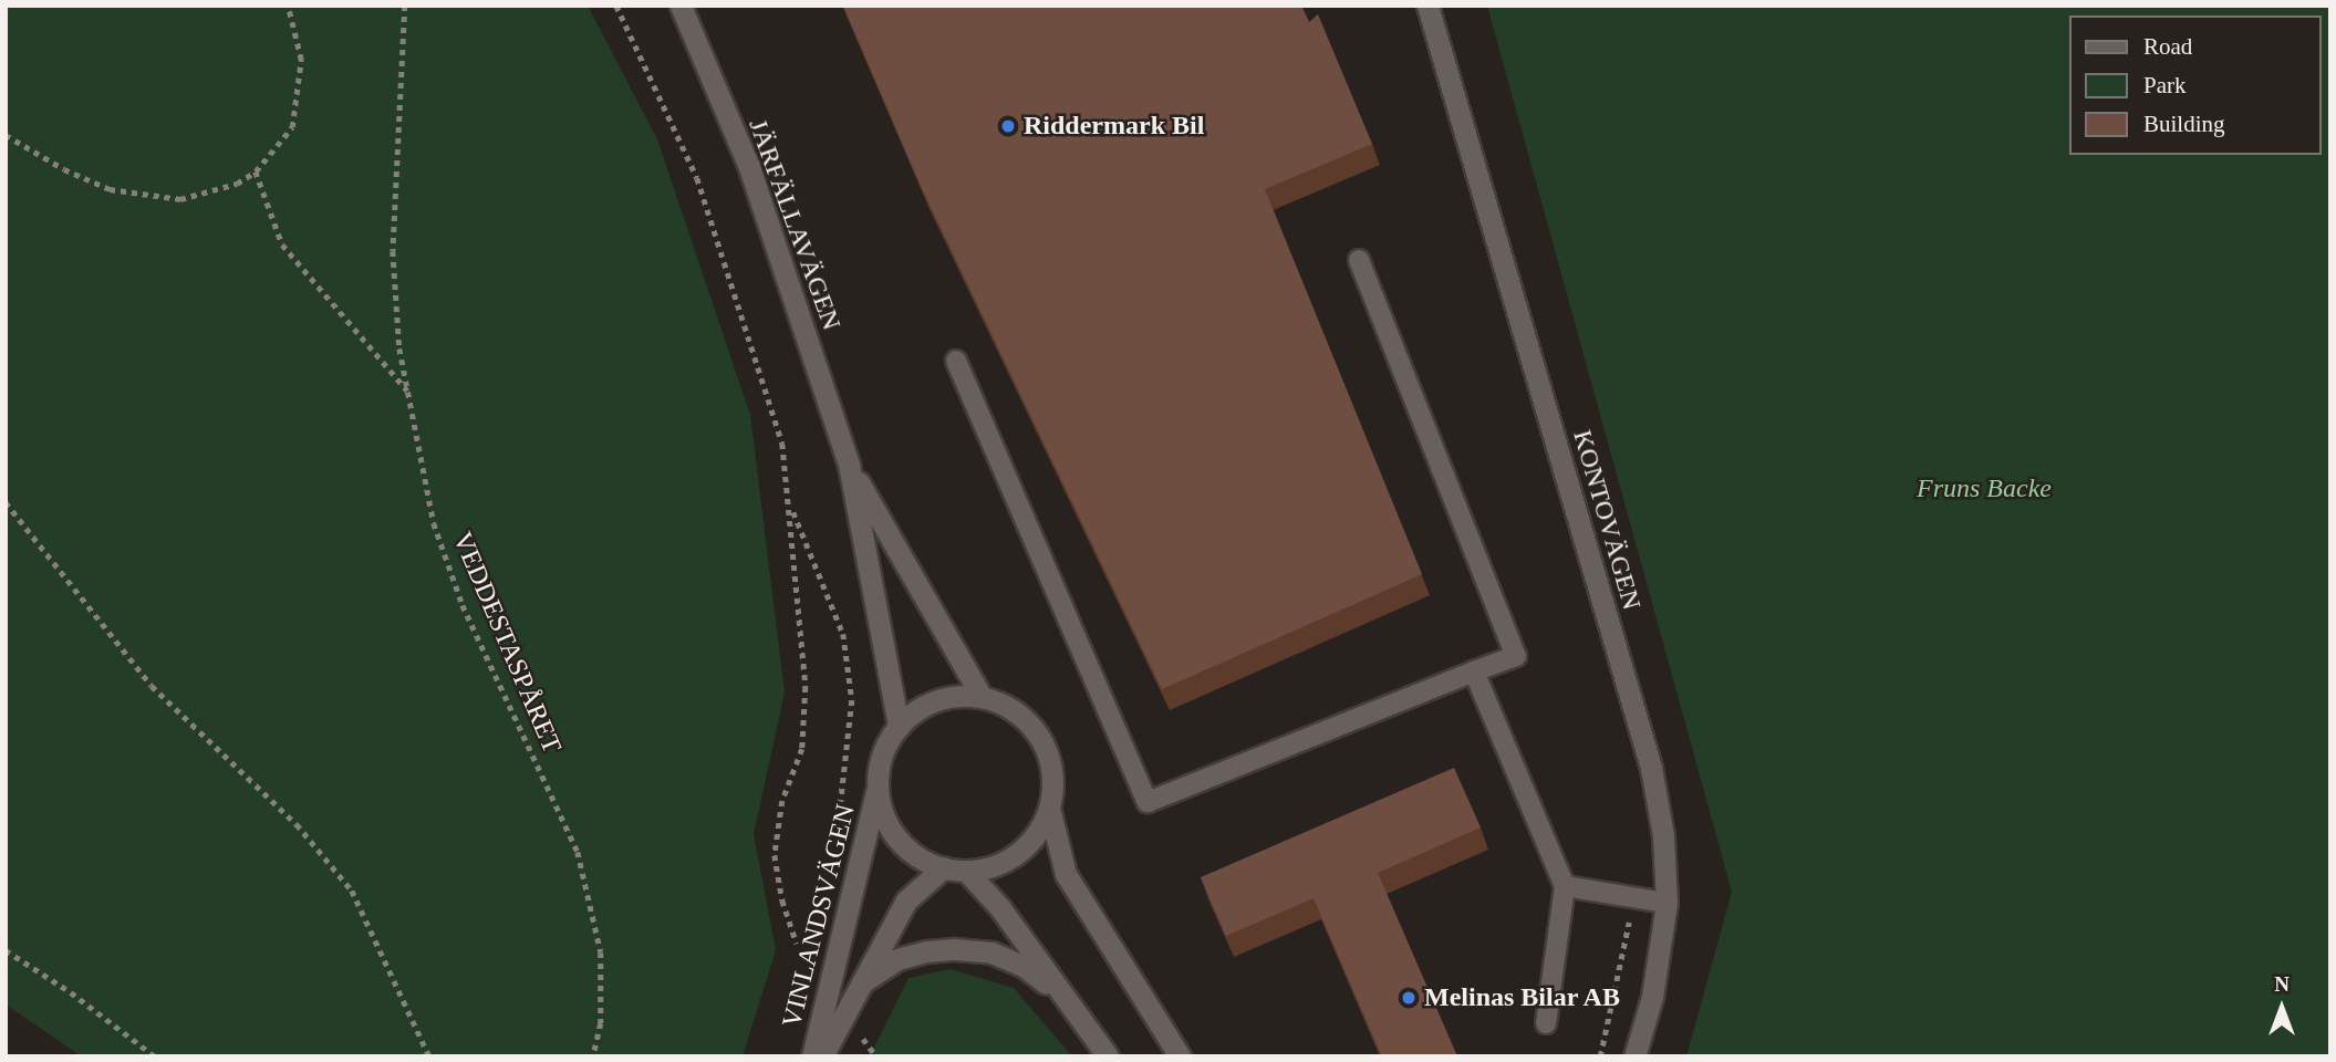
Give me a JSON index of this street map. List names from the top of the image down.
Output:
{
  "streets": {
    "street": ["JÄRFÄLLAVÄGEN", "KONTOVÄGEN", "VINLANDSVÄGEN"],
    "path": ["VEDDESTASPÅRET"]
  },
  "crossings": [
    ["JÄRFÄLLAVÄGEN", "VINLANDSVÄGEN"]
  ],
  "parks": ["Fruns Backe"],
  "places": ["Riddermark Bil", "Melinas Bilar AB"],
  "legend": ["Road", "Park", "Building"],
  "north": "top"
}
